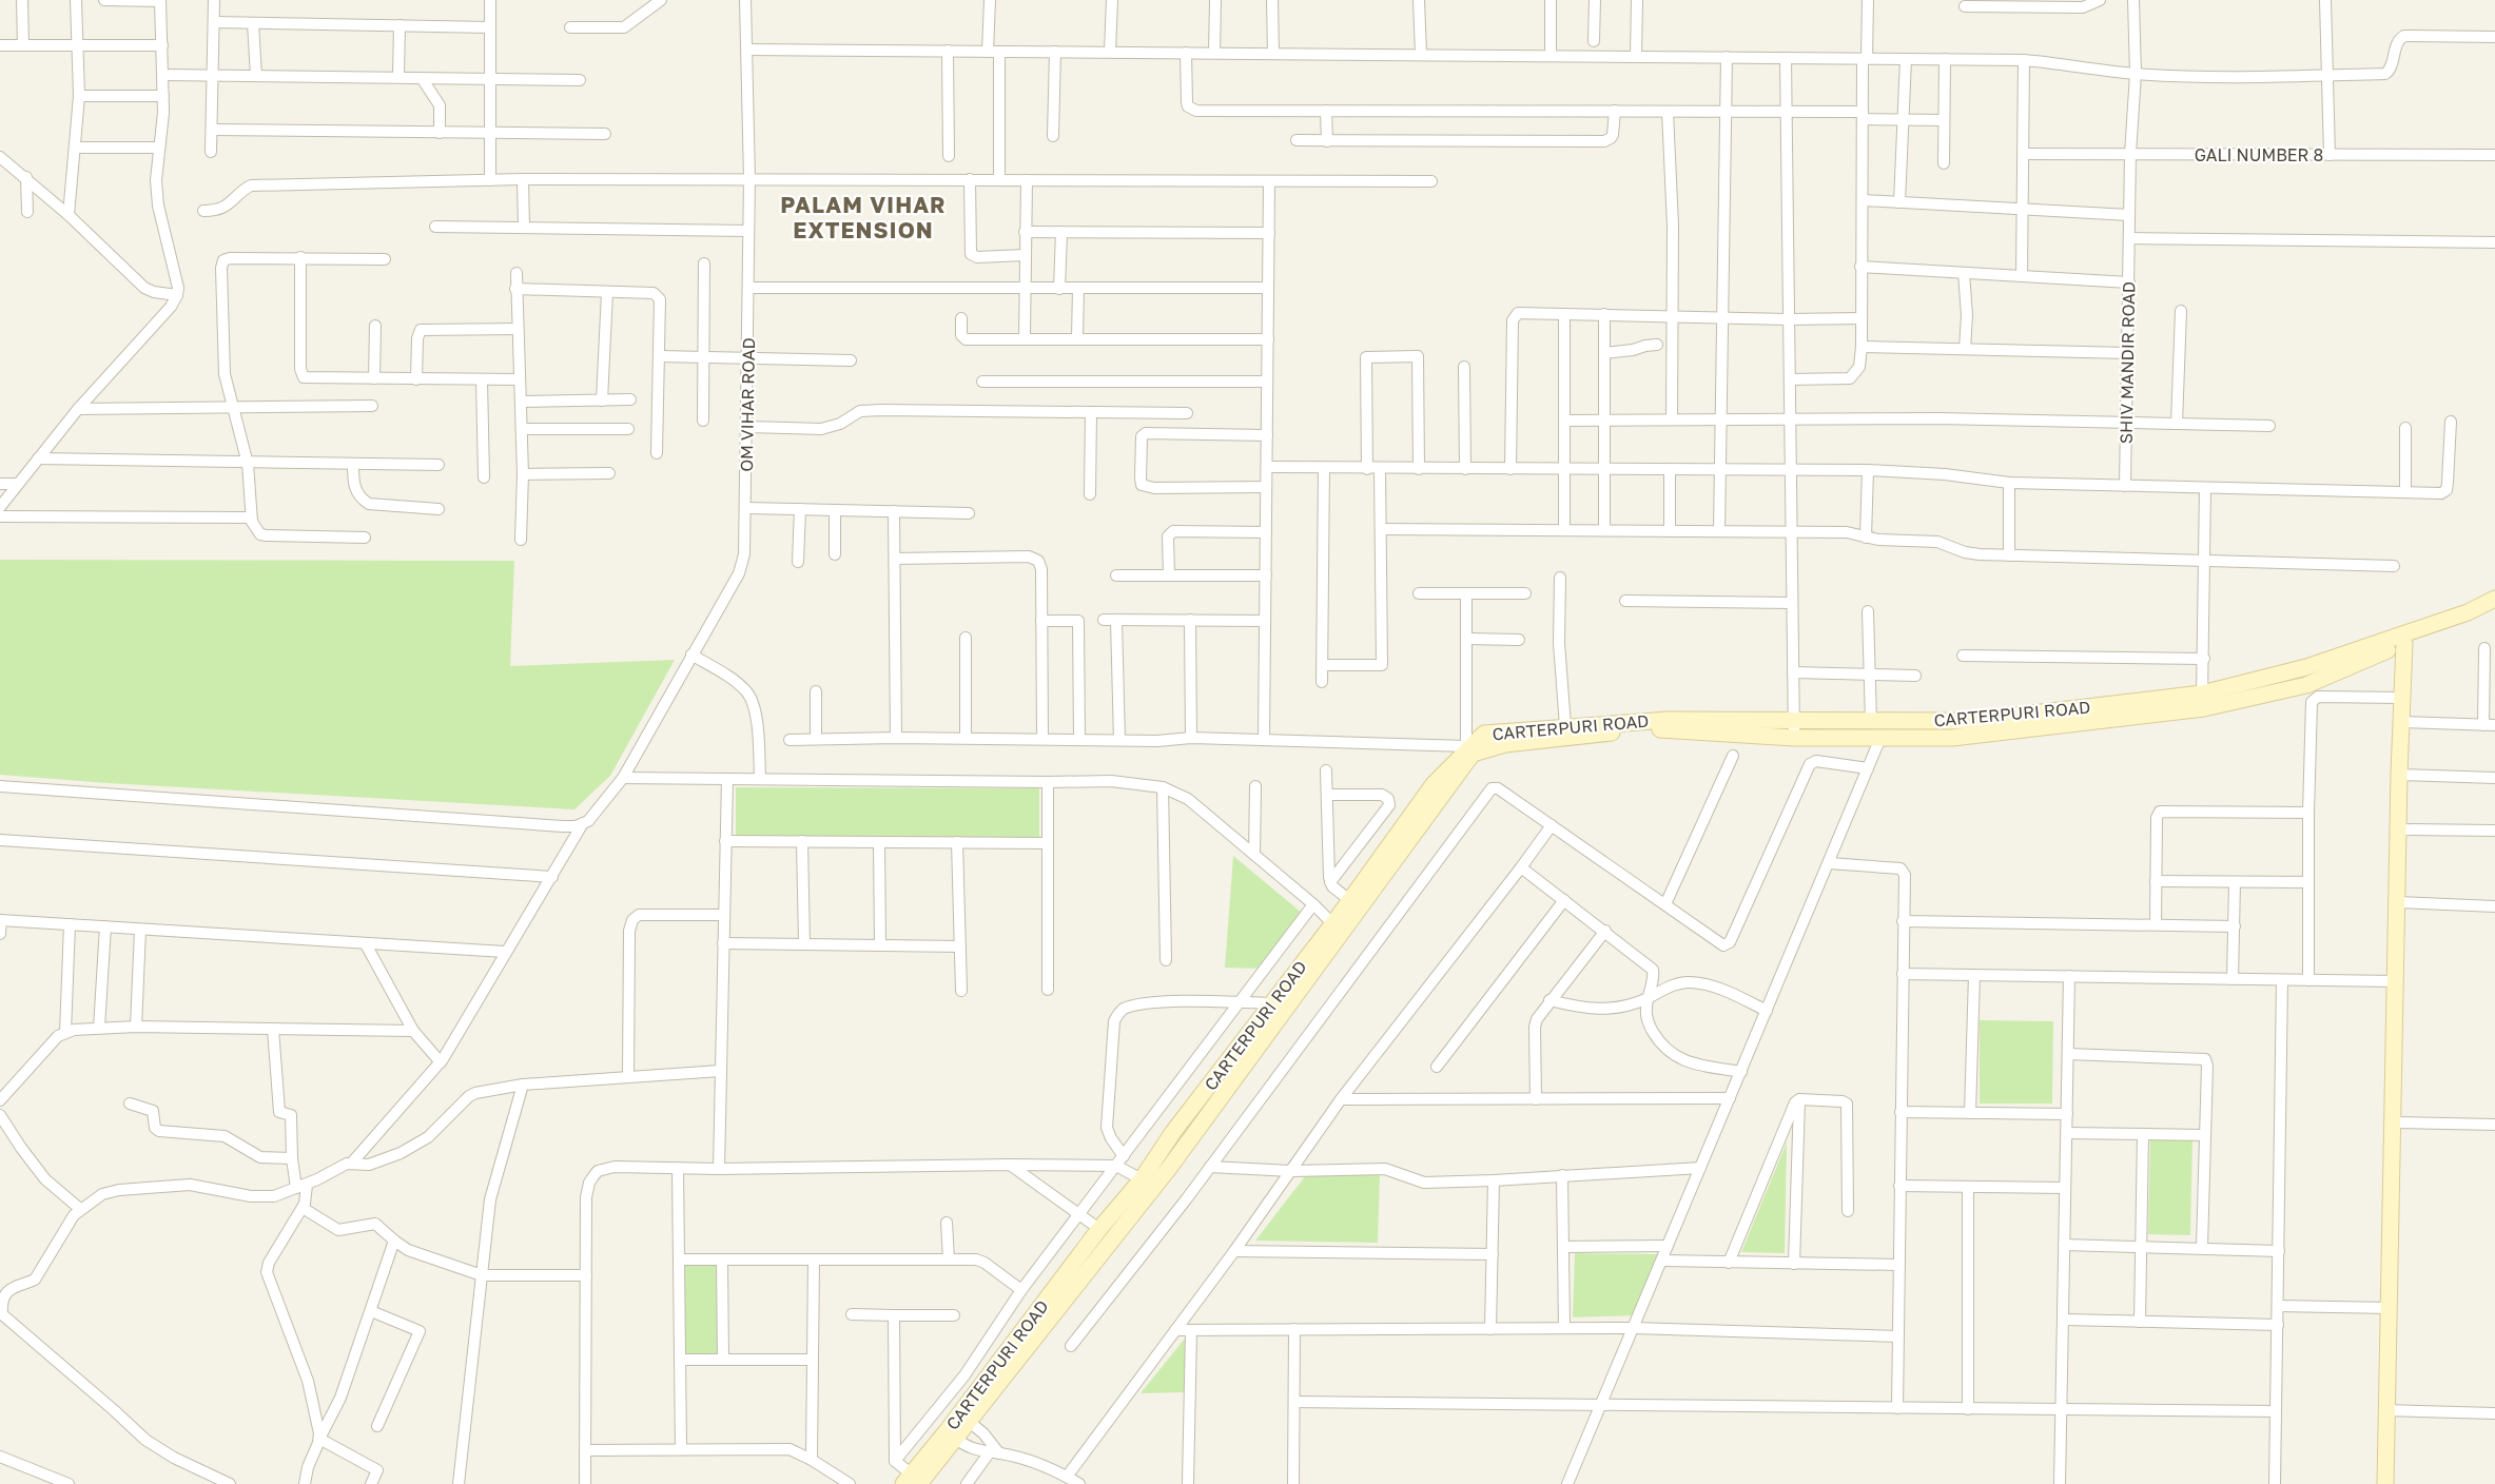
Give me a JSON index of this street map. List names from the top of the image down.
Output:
{
  "streets": {
    "main road": ["CARTERPURI ROAD"],
    "street": ["GALI NUMBER 8", "SHIV MANDIR ROAD", "OM VIHAR ROAD"]
  },
  "crossings": [
    ["GALI NUMBER 8", "SHIV MANDIR ROAD"]
  ],
  "districts": ["PALAM VIHAR EXTENSION"]
}
